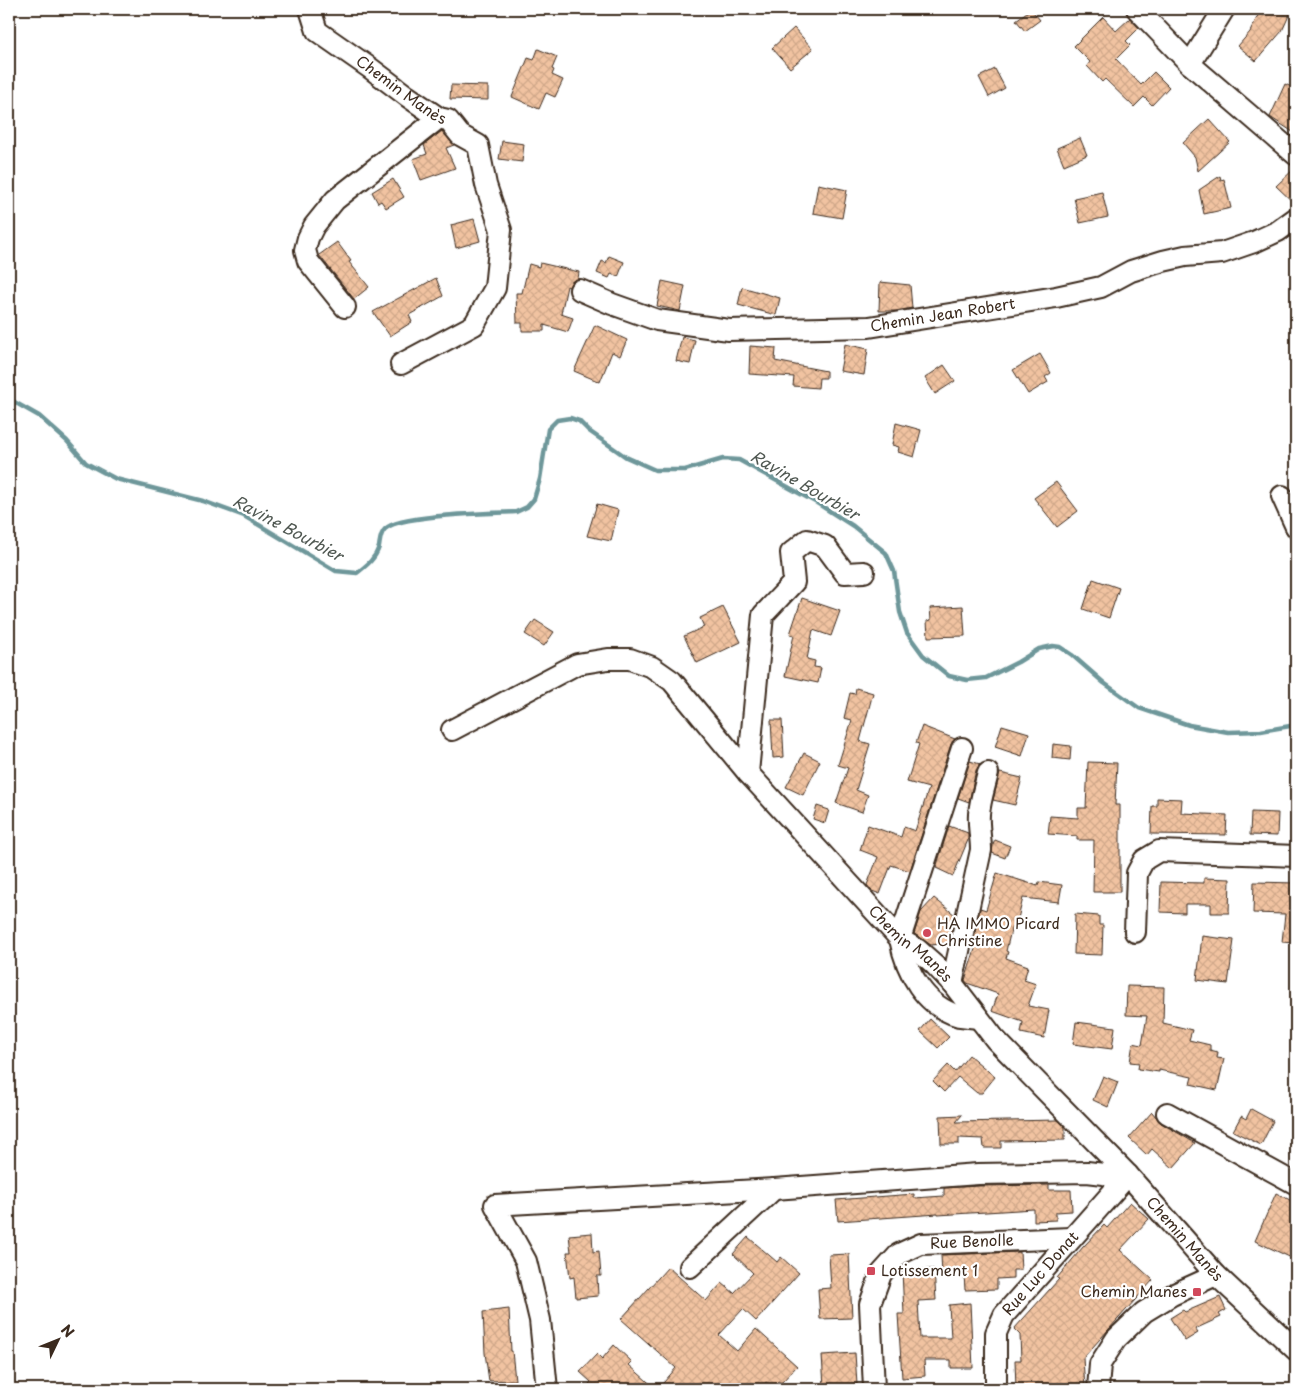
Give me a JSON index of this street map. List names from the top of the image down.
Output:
{
  "streets": {
    "street": [
      "Chemin Manès",
      "Chemin Jean Robert",
      "Rue Benolle",
      "Rue Luc Donat"
    ]
  },
  "crossings": [
    ["Chemin Manès", "Rue Luc Donat"],
    ["Rue Benolle", "Rue Luc Donat"]
  ],
  "water": ["Ravine Bourbier"],
  "places": {
    "other": ["HA IMMO Picard Christine"],
    "transit": ["Lotissement 1", "Chemin Manes"]
  },
  "north": "top right"
}
